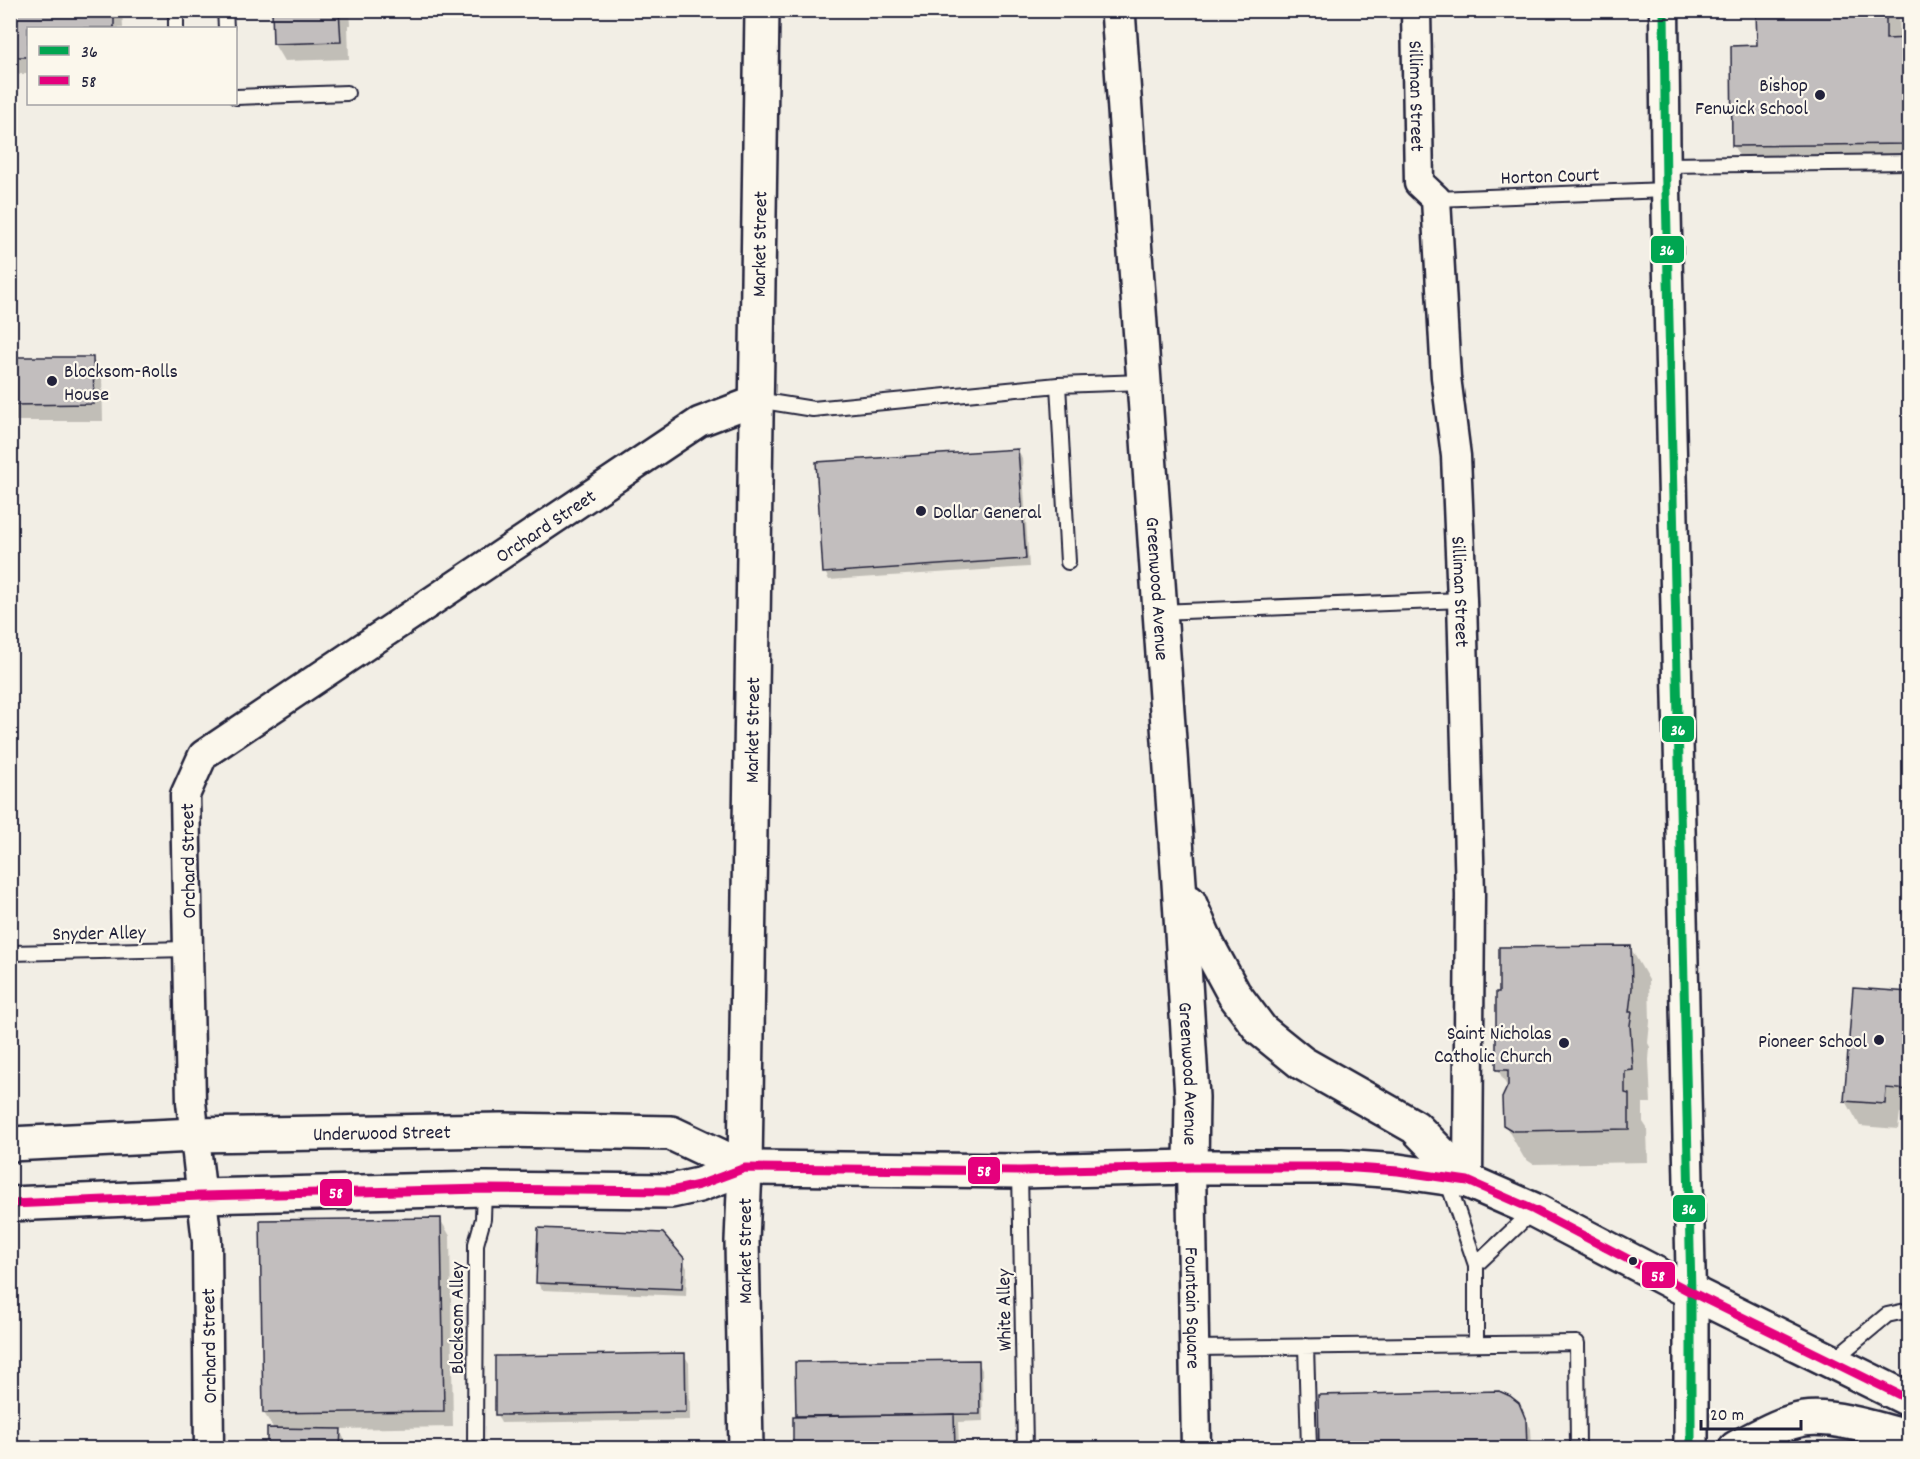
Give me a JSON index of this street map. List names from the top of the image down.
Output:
{
  "streets": {
    "main road": ["Market Street", "Greenwood Avenue", "Underwood Street"],
    "street": ["Silliman Street", "Orchard Street", "Fountain Square"],
    "lane": [
      "Horton Court",
      "Snyder Alley",
      "White Alley",
      "Blocksom Alley"
    ]
  },
  "crossings": [
    ["Silliman Street", "Horton Court"],
    ["Silliman Street", "Underwood Street"],
    ["Market Street", "Orchard Street"],
    ["Market Street", "Underwood Street"],
    ["Orchard Street", "Snyder Alley"],
    ["Orchard Street", "Underwood Street"],
    ["Greenwood Avenue", "Underwood Street"],
    ["Greenwood Avenue", "Fountain Square"],
    ["Underwood Street", "Fountain Square"],
    ["Underwood Street", "White Alley"],
    ["Underwood Street", "Blocksom Alley"]
  ],
  "places": [
    "Bishop Fenwick School",
    "Blocksom-Rolls House",
    "Dollar General",
    "Pioneer School",
    "Saint Nicholas Catholic Church"
  ],
  "lines": ["transit line 36", "transit line 58"],
  "legend": ["36", "58"],
  "scale_bar": "20 m"
}
